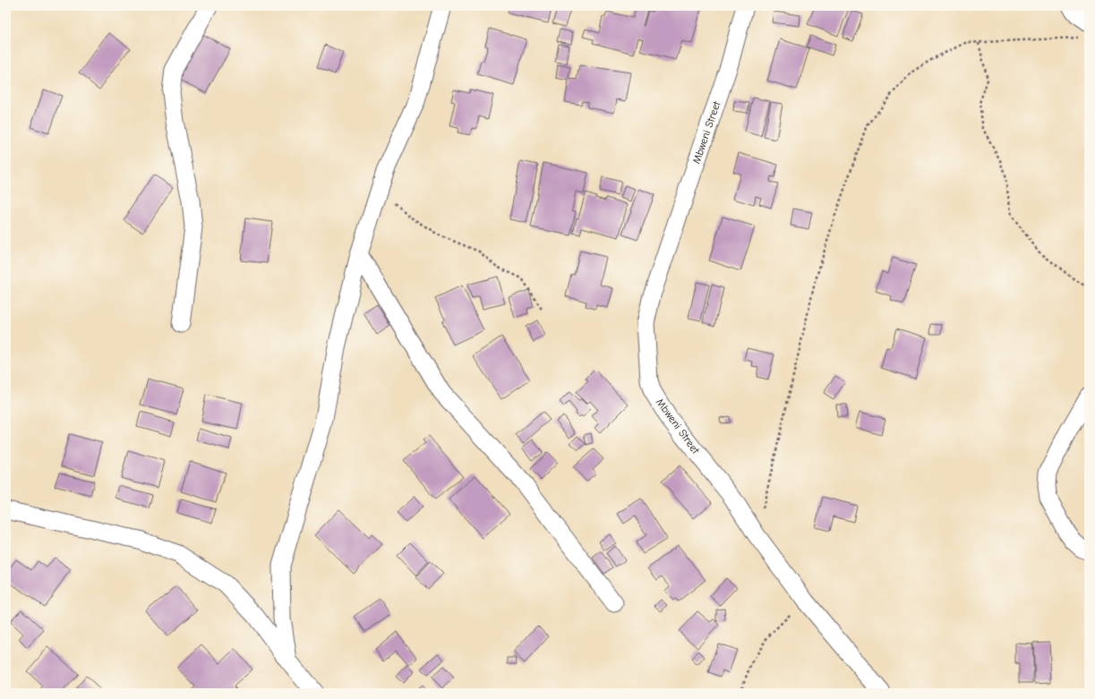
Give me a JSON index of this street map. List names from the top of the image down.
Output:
{
  "streets": {
    "street": ["Mbweni Street"]
  }
}
